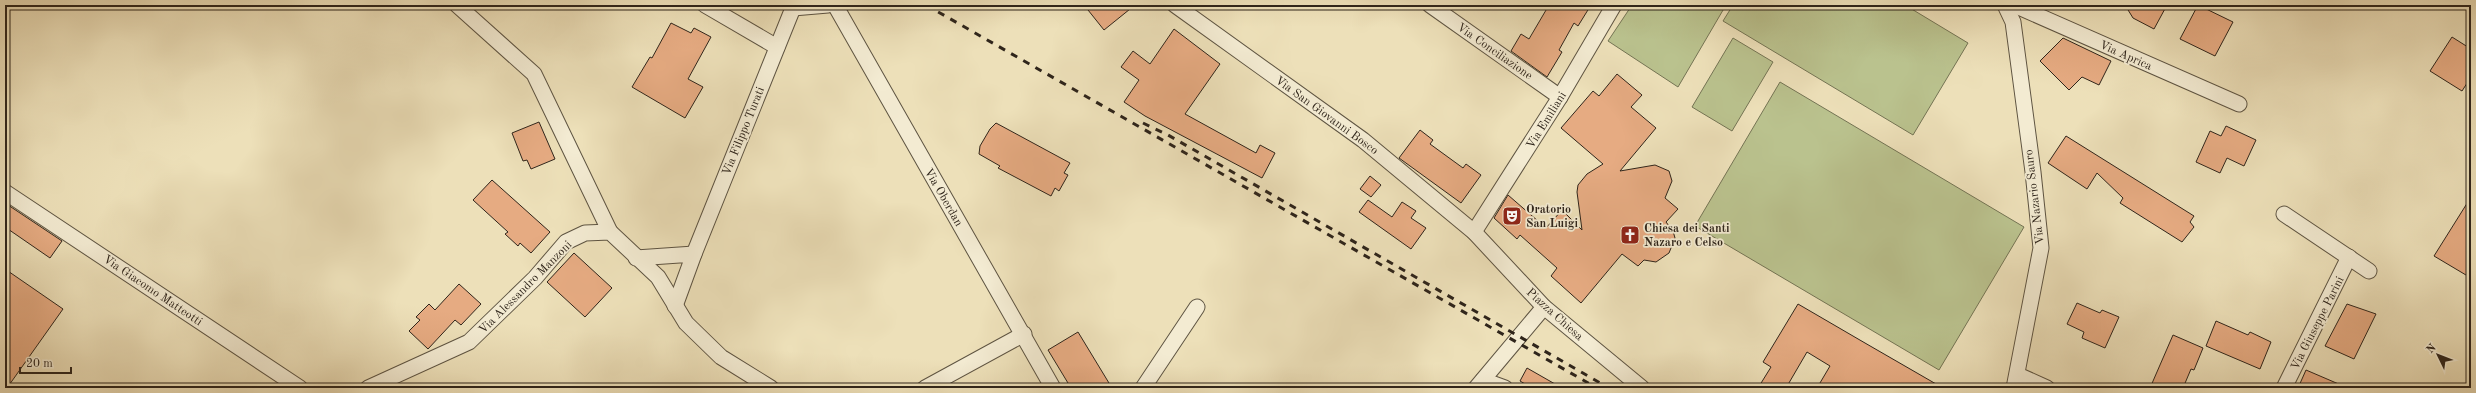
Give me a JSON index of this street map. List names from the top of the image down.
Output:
{
  "streets": {
    "street": [
      "Via Conciliazione",
      "Via Aprica",
      "Via San Giovanni Bosco",
      "Via Emiliani",
      "Via Filippo Turati",
      "Via Oberdan",
      "Via Nazario Sauro",
      "Via Alessandro Manzoni",
      "Via Giacomo Matteotti",
      "Piazza Chiesa",
      "Via Giuseppe Parini"
    ]
  },
  "crossings": [
    ["Via Conciliazione", "Via Emiliani"],
    ["Via San Giovanni Bosco", "Via Emiliani"],
    ["Via San Giovanni Bosco", "Piazza Chiesa"],
    ["Via Emiliani", "Piazza Chiesa"]
  ],
  "places": {
    "theatre": ["Oratorio San Luigi"],
    "church": ["Chiesa dei Santi Nazaro e Celso"]
  },
  "scale_bar": "20 m",
  "north": "top left"
}
